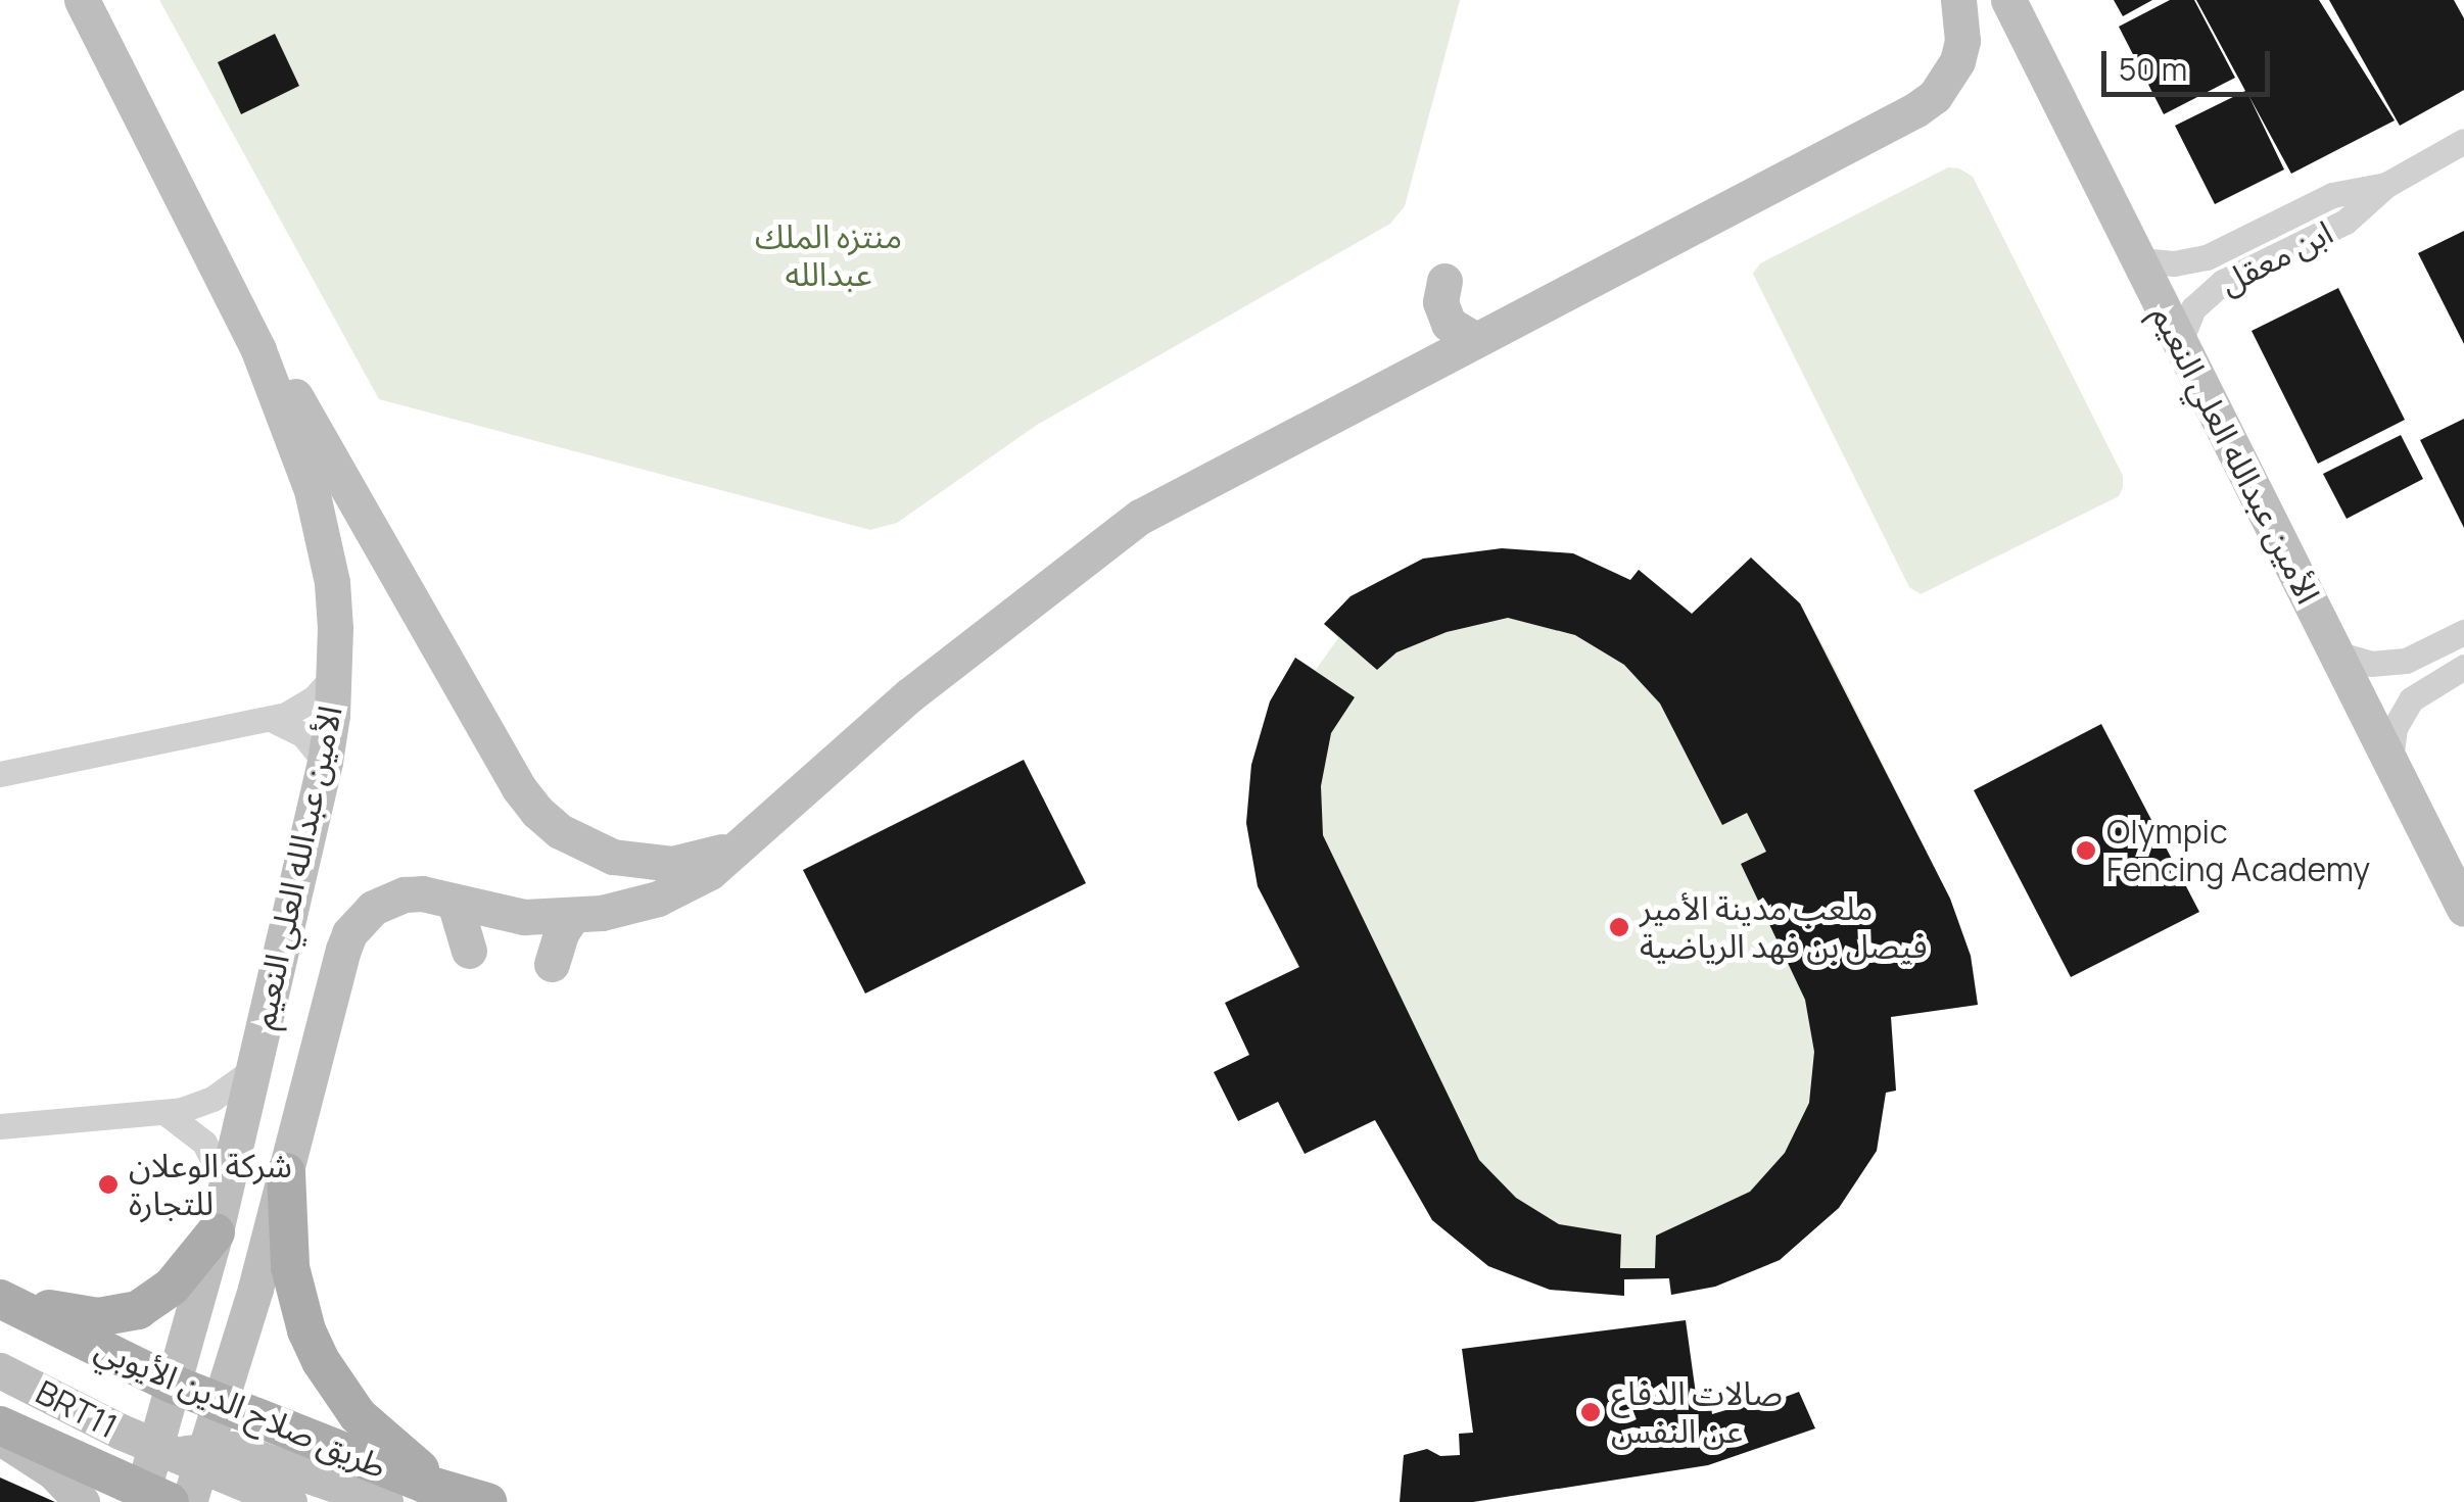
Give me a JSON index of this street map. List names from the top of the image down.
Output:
{
  "streets": {
    "main road": ["الأمين عبدالله العلي النعيم", "طريق صلاح الدين الأيوبي", "BRT11"],
    "street": ["ابن معقل"]
  },
  "crossings": [
    ["ابن معقل", "الأمين عبدالله العلي النعيم"],
    ["الأمين عبدالله العلي النعيم", "طريق صلاح الدين الأيوبي"],
    ["الأمين عبدالله العلي النعيم", "BRT11"]
  ],
  "parks": ["منتزه الملك عبدالله"],
  "places": [
    "Olympic Fencing Academy",
    "ملعب مدينة الأمير فيصل بن فهد الرياضية",
    "شركة الوعلان للتجارة",
    "صالات الدفاع عن النفس"
  ],
  "scale_bar": "50 m"
}
